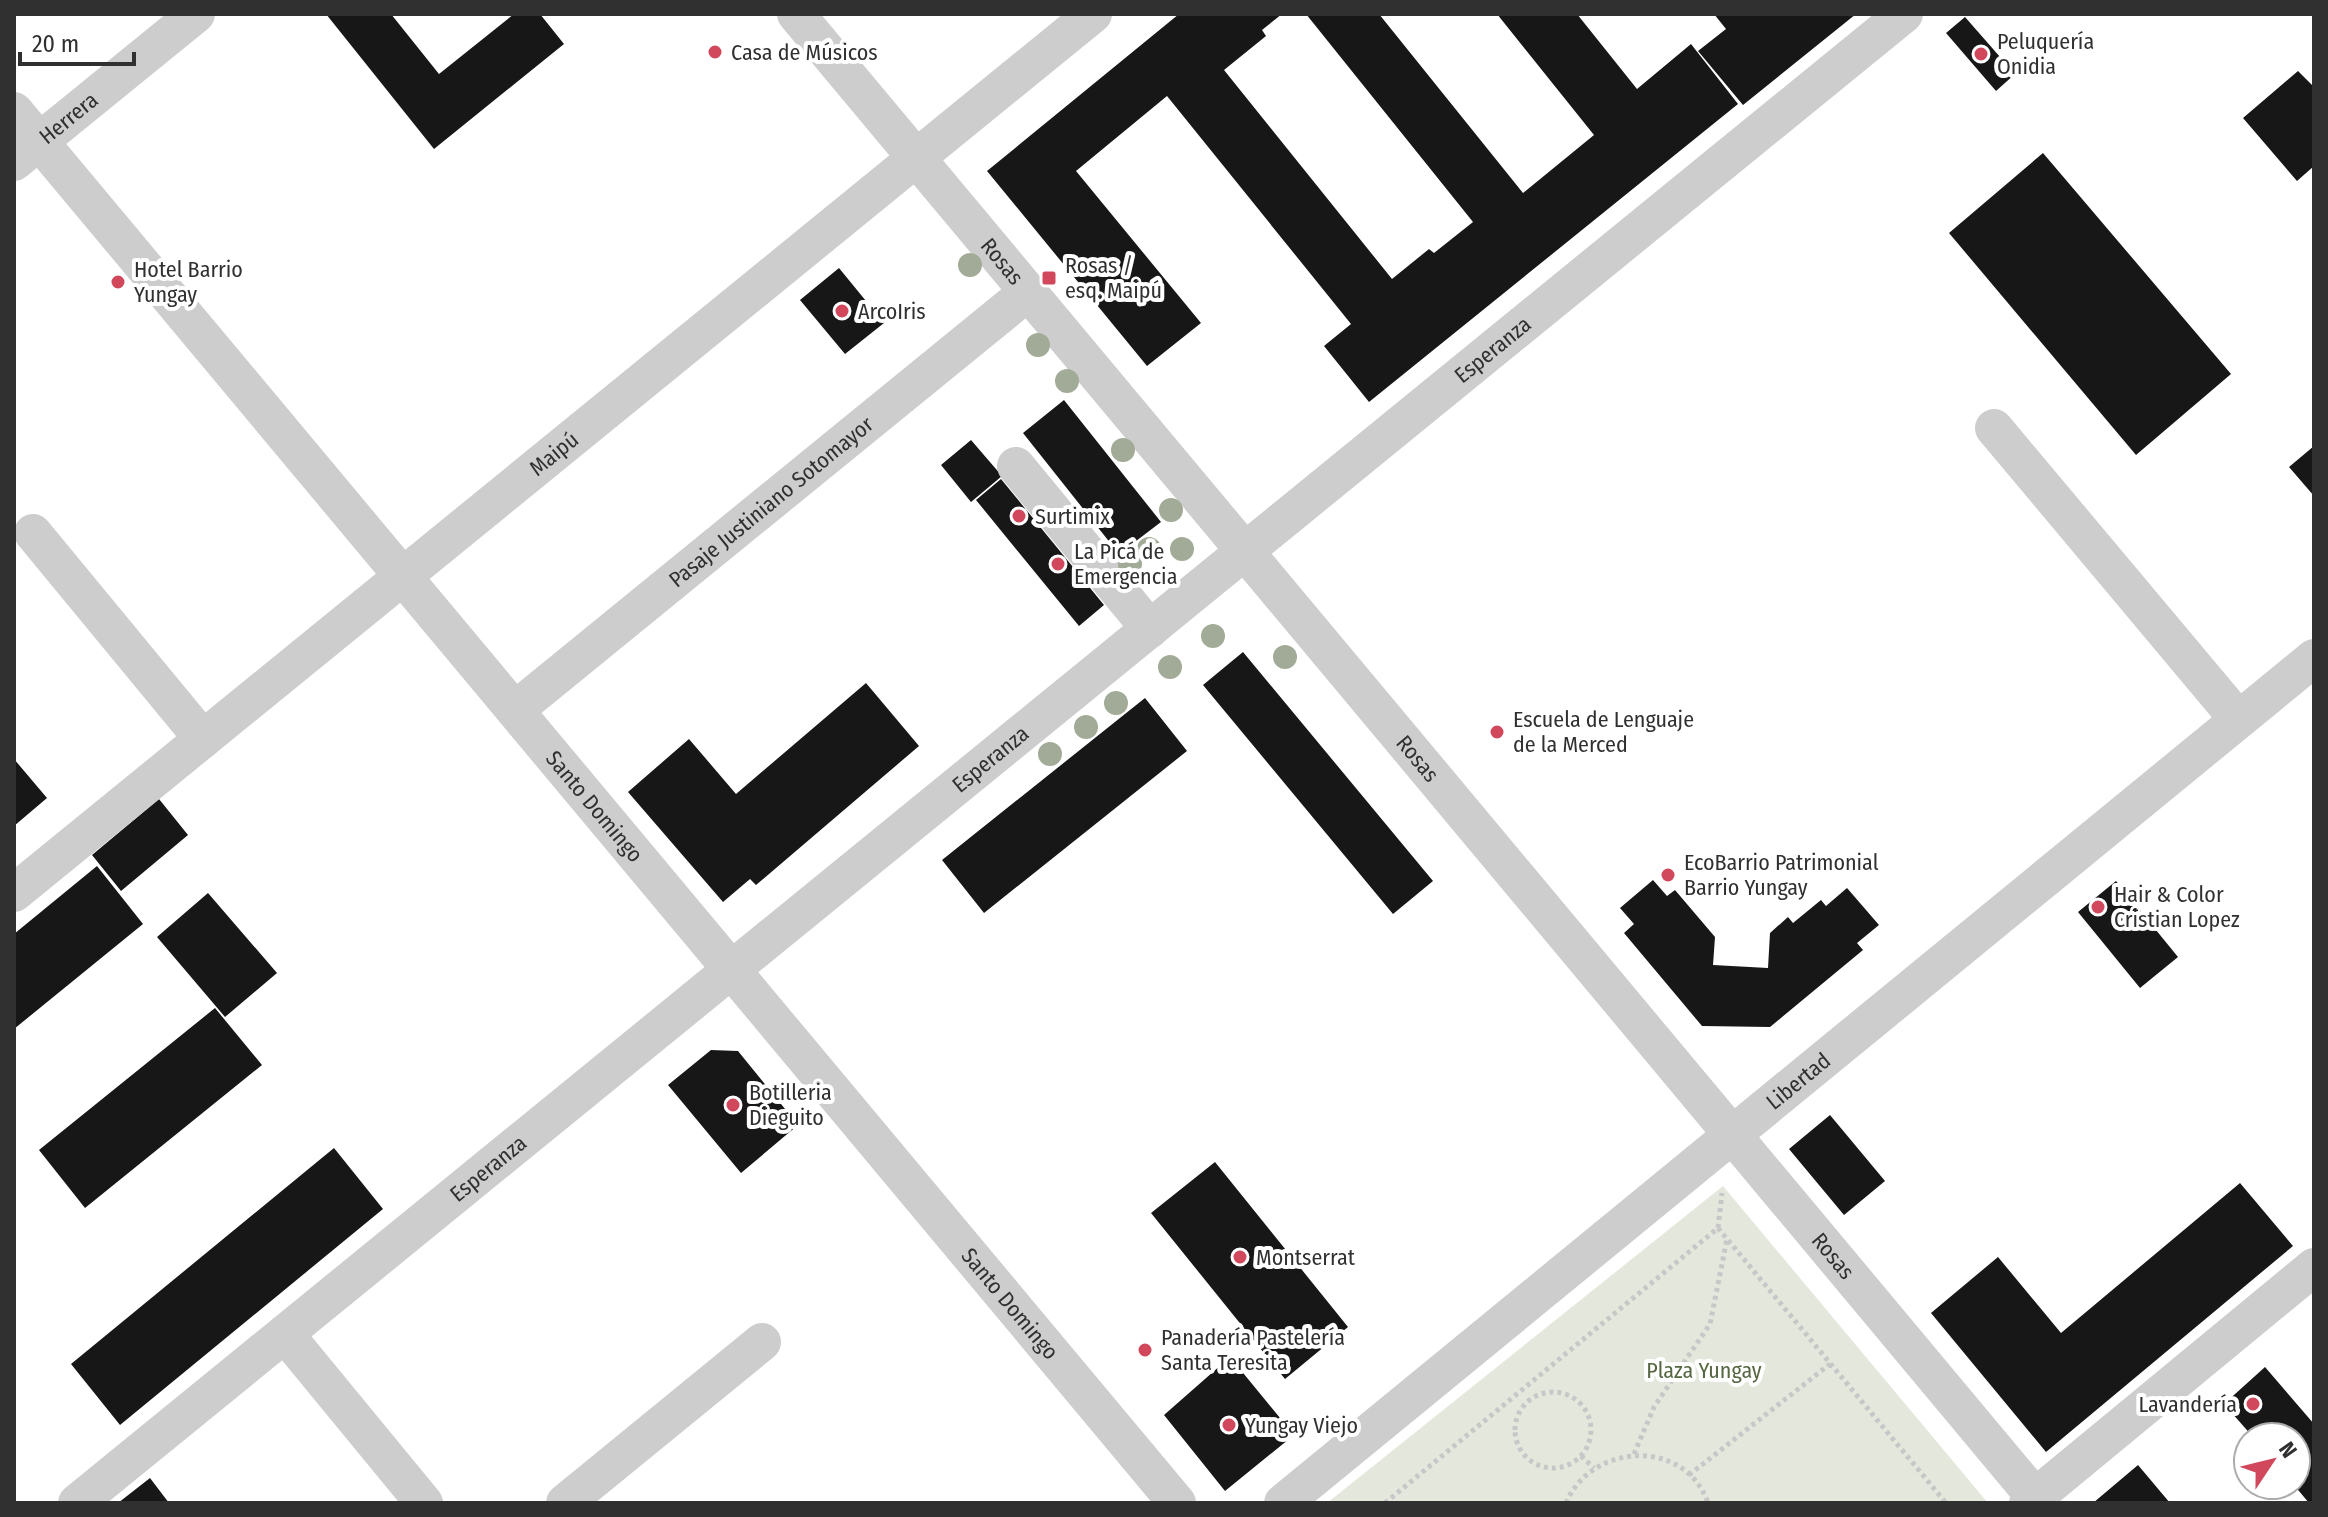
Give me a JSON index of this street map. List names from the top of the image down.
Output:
{
  "streets": {
    "street": [
      "Herrera",
      "Rosas",
      "Esperanza",
      "Maipú",
      "Pasaje Justiniano Sotomayor",
      "Santo Domingo",
      "Libertad"
    ]
  },
  "crossings": [
    ["Herrera", "Santo Domingo"],
    ["Rosas", "Esperanza"],
    ["Rosas", "Maipú"],
    ["Rosas", "Pasaje Justiniano Sotomayor"],
    ["Rosas", "Libertad"],
    ["Esperanza", "Santo Domingo"],
    ["Maipú", "Santo Domingo"],
    ["Pasaje Justiniano Sotomayor", "Santo Domingo"]
  ],
  "parks": ["Plaza Yungay"],
  "places": {
    "other": [
      "Casa de Músicos",
      "Peluquería Onidia",
      "Hotel Barrio Yungay",
      "ArcoIris",
      "Surtimix",
      "La Picá de Emergencia",
      "Escuela de Lenguaje de la Merced",
      "EcoBarrio Patrimonial Barrio Yungay",
      "Hair & Color Cristian Lopez",
      "Botilleria Dieguito",
      "Montserrat",
      "Panadería Pastelería Santa Teresita",
      "Lavandería",
      "Yungay Viejo"
    ],
    "transit": ["Rosas / esq. Maipú"]
  },
  "scale_bar": "20 m",
  "north": "top right"
}
